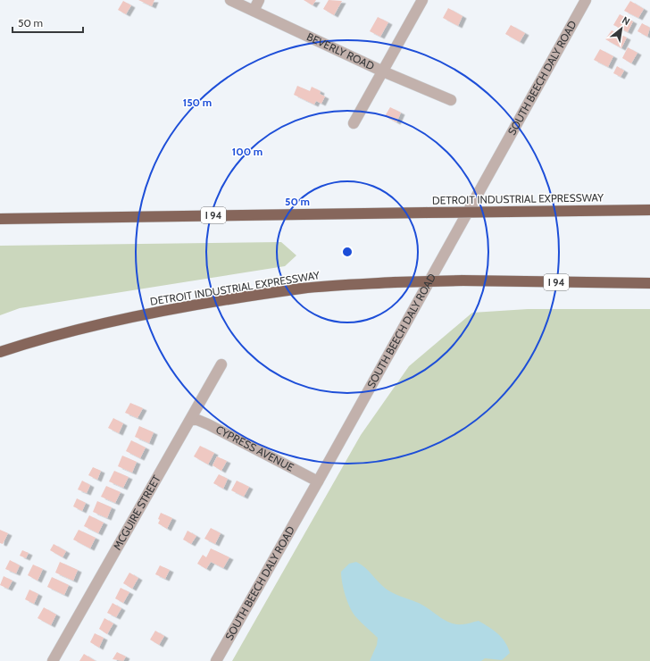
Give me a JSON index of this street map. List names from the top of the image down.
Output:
{
  "streets": {
    "highway": ["DETROIT INDUSTRIAL EXPRESSWAY", "I 94"],
    "street": [
      "BEVERLY ROAD",
      "SOUTH BEECH DALY ROAD",
      "CYPRESS AVENUE",
      "MCGUIRE STREET"
    ]
  },
  "crossings": [
    ["SOUTH BEECH DALY ROAD", "CYPRESS AVENUE"],
    ["CYPRESS AVENUE", "MCGUIRE STREET"]
  ],
  "scale_bar": "50 m",
  "north": "top right",
  "rings": ["150 m", "100 m", "50 m"]
}
